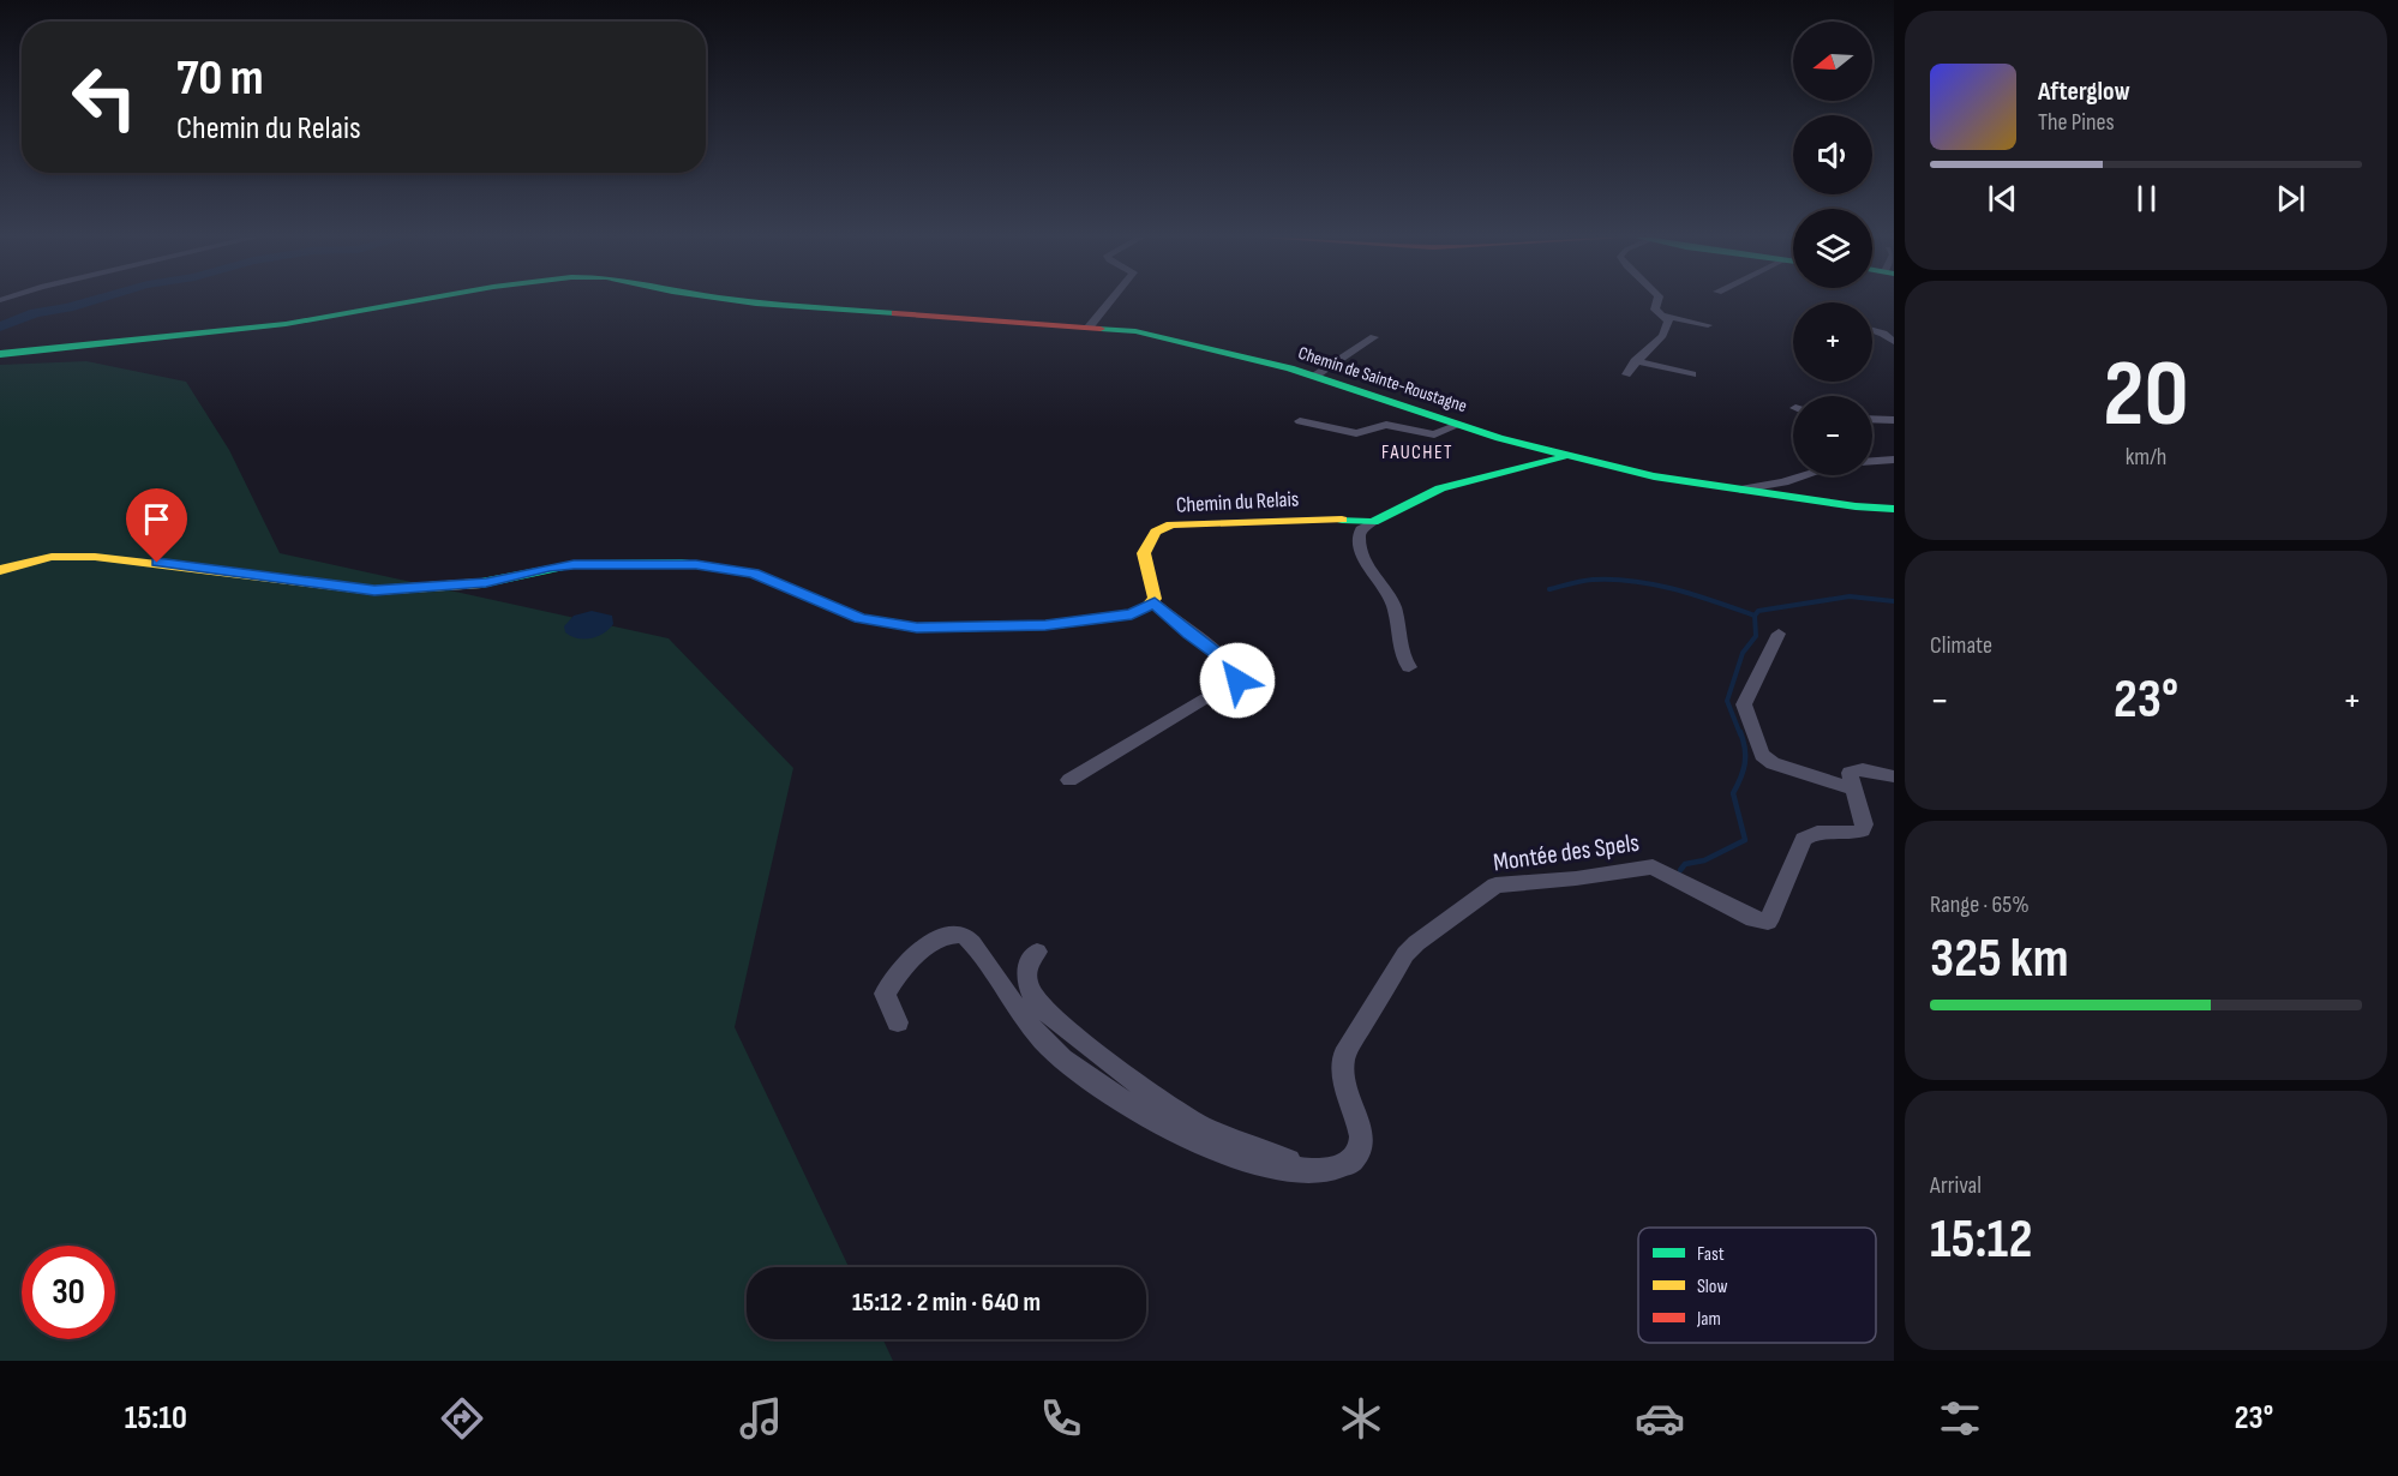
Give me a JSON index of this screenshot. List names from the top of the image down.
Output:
{
  "streets": {
    "street": ["Chemin de Sainte-Roustagne", "Chemin du Relais", "Montée des Spels"]
  },
  "districts": ["FAUCHET"],
  "legend": ["Fast", "Slow", "Jam"],
  "north": "left",
  "page": {
    "map_buttons": ["+", "−"],
    "turn": ["70 m", "Chemin du Relais"],
    "song": ["Afterglow", "The Pines"],
    "tile": [
      ["20", "km/h"],
      "Climate",
      ["Range · 65%", "325 km"],
      ["Arrival", "15:12"]
    ],
    "heat": ["−", "23°", "+"],
    "limit": "30",
    "trip": "15:12 · 2 min · 640 m",
    "tabs": ["15:10", "23°"]
  }
}
